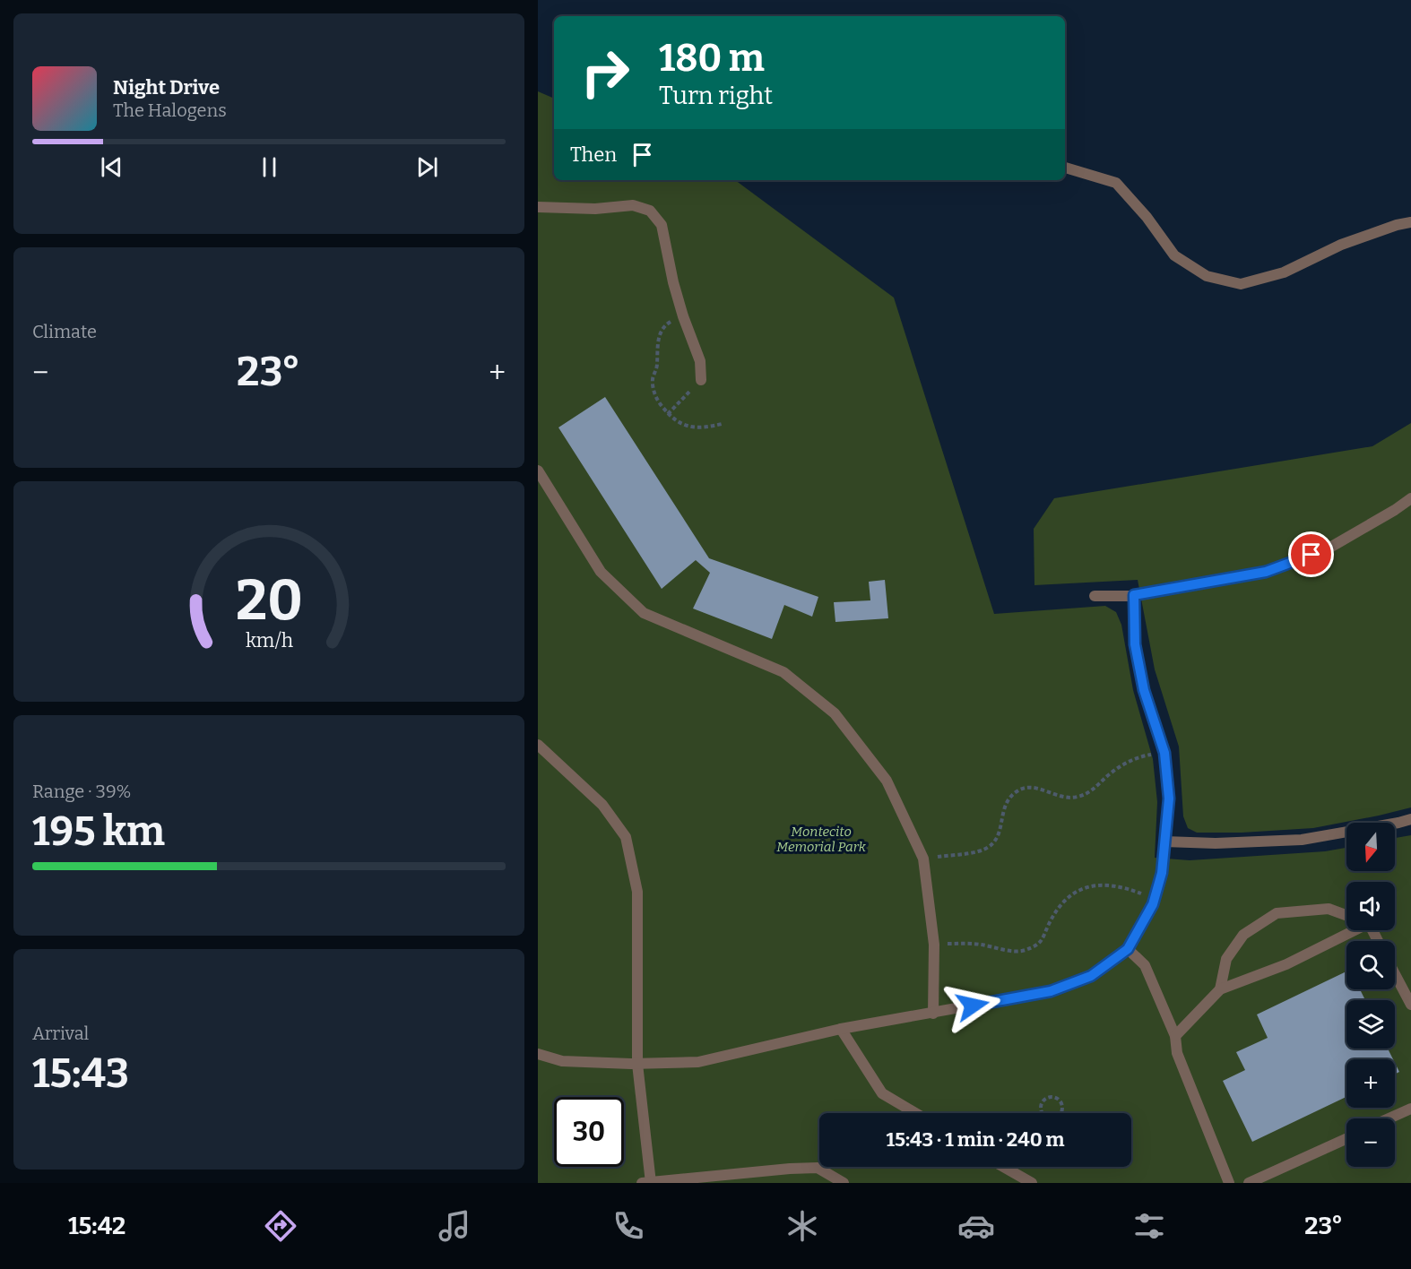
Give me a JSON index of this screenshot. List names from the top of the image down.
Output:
{
  "parks": ["Montecito Memorial Park"],
  "north": "bottom",
  "page": {
    "turn": ["180 m", "Turn right"],
    "song": ["Night Drive", "The Halogens"],
    "then": "Then",
    "tile": [
      "Climate",
      ["Range · 39%", "195 km"],
      ["Arrival", "15:43"]
    ],
    "heat": ["−", "23°", "+"],
    "map_buttons": ["+", "−"],
    "limit": "30",
    "trip": "15:43 · 1 min · 240 m",
    "tabs": ["15:42", "23°"],
    "gauge": ["20", "km/h"]
  }
}
